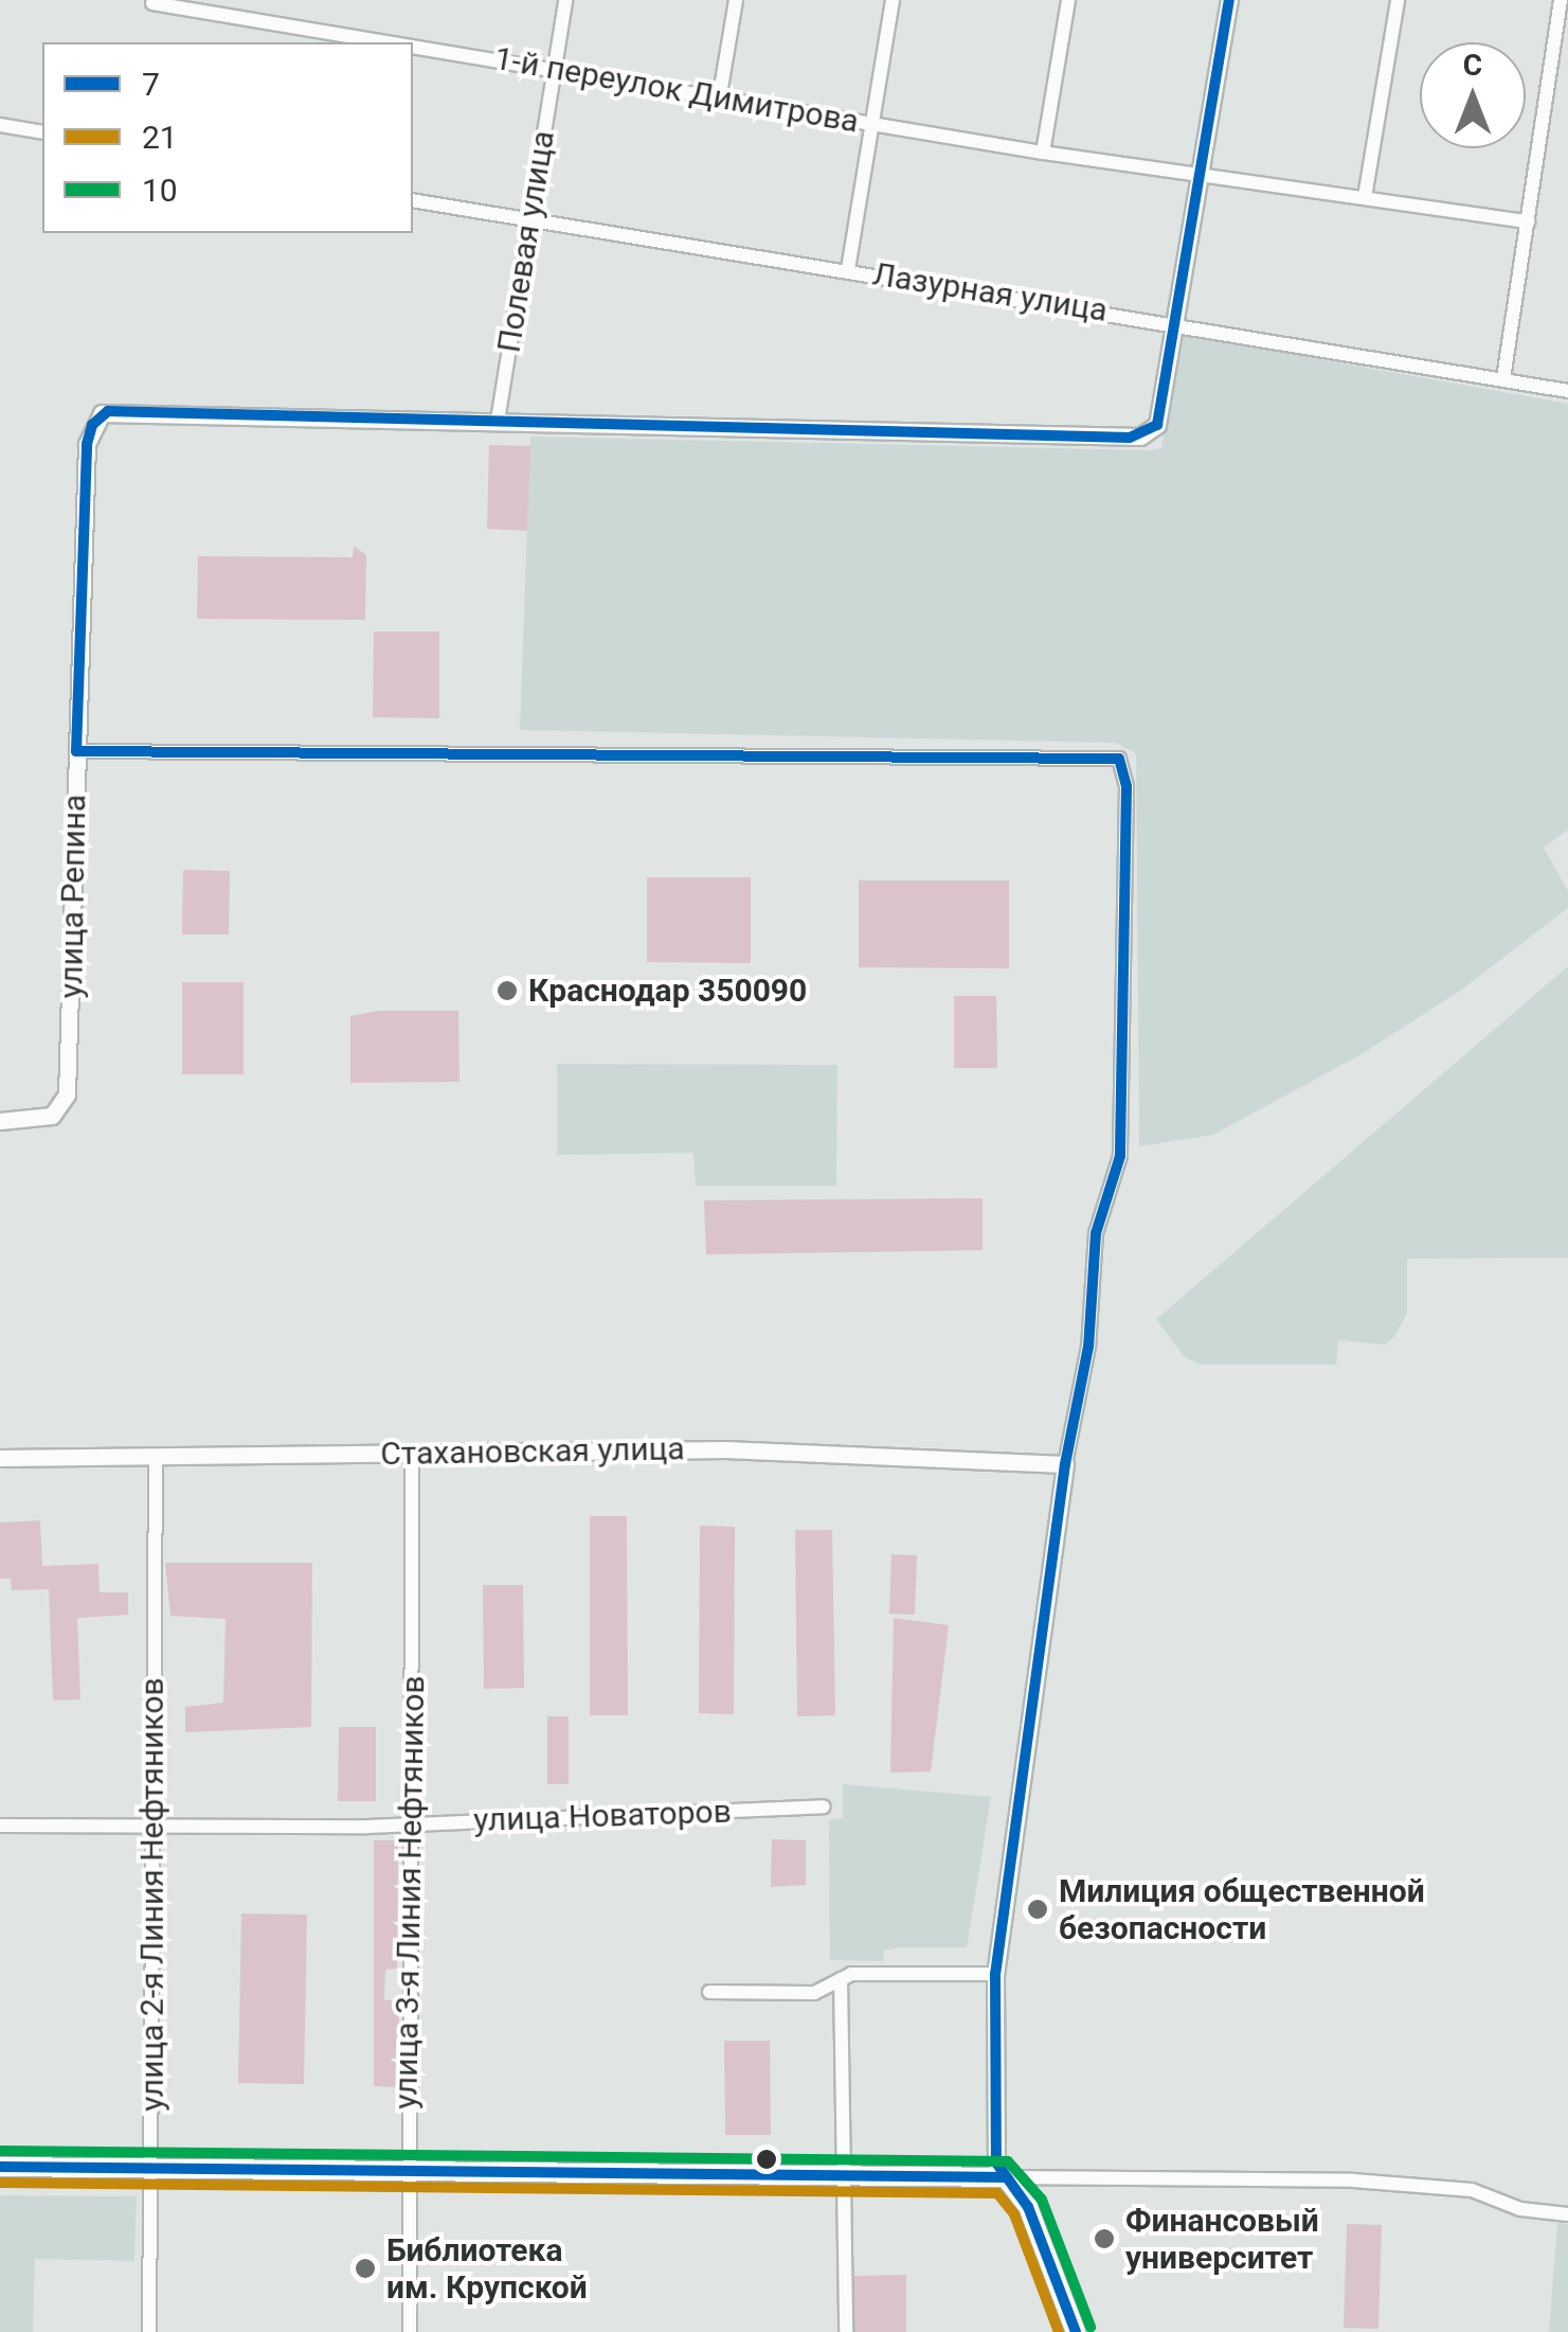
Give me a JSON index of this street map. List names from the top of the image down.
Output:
{
  "streets": {
    "street": [
      "1-й переулок Димитрова",
      "Полевая улица",
      "Лазурная улица",
      "улица Репина",
      "Стахановская улица",
      "улица Новаторов",
      "улица 3-я Линия Нефтяников",
      "улица 2-я Линия Нефтяников"
    ]
  },
  "crossings": [
    ["1-й переулок Димитрова", "Полевая улица"],
    ["Полевая улица", "Лазурная улица"],
    ["Полевая улица", "улица Репина"],
    ["Лазурная улица", "улица Репина"],
    ["Стахановская улица", "улица 3-я Линия Нефтяников"],
    ["Стахановская улица", "улица 2-я Линия Нефтяников"],
    ["улица Новаторов", "улица 3-я Линия Нефтяников"],
    ["улица Новаторов", "улица 2-я Линия Нефтяников"]
  ],
  "places": [
    "Краснодар 350090",
    "Милиция общественной безопасности",
    "Финансовый университет",
    "Библиотека им. Крупской"
  ],
  "lines": ["transit line 7", "transit line 10", "transit line 21"],
  "legend": ["7", "21", "10"],
  "north": "top"
}
